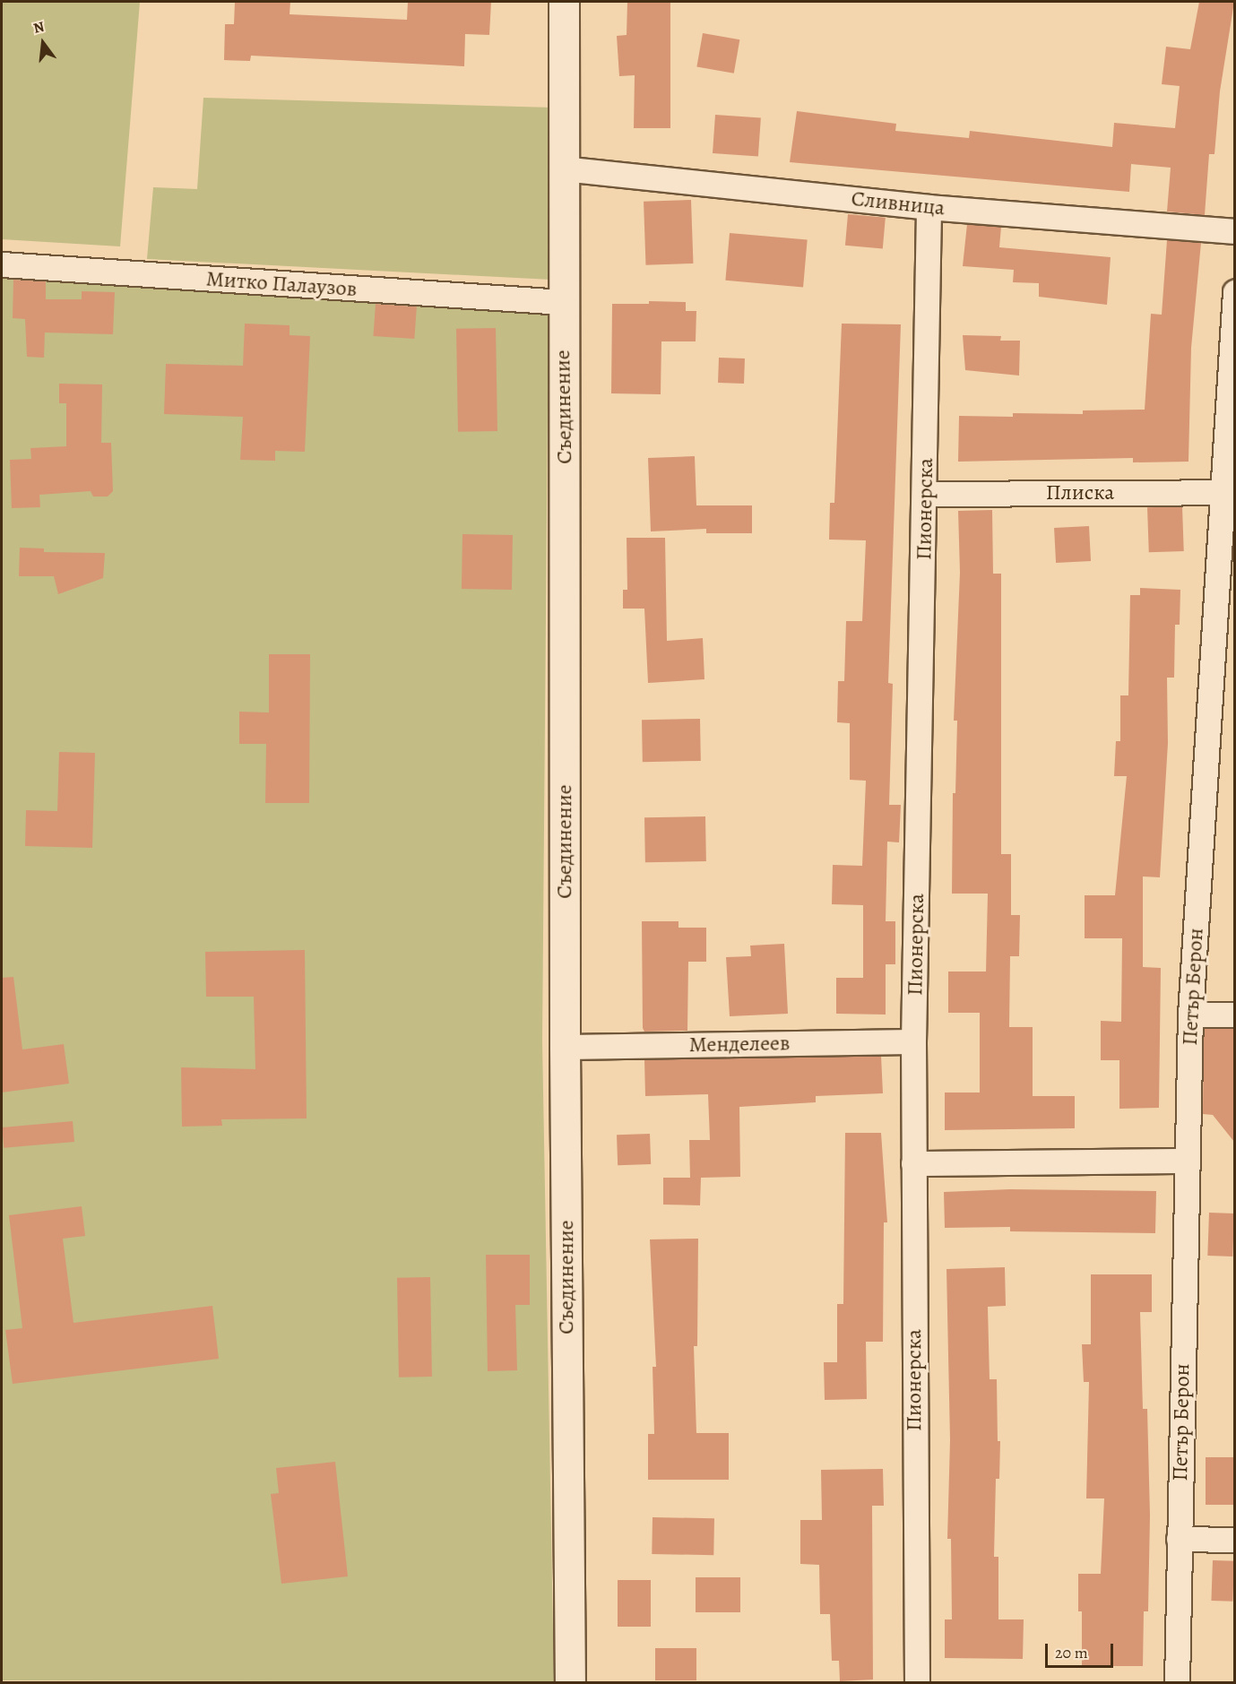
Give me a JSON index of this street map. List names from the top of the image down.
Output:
{
  "streets": {
    "street": [
      "Сливница",
      "Митко Палаузов",
      "Съединение",
      "Плиска",
      "Пионерска",
      "Петър Берон",
      "Менделеев"
    ]
  },
  "crossings": [
    ["Сливница", "Съединение"],
    ["Сливница", "Пионерска"],
    ["Митко Палаузов", "Съединение"],
    ["Съединение", "Менделеев"],
    ["Плиска", "Пионерска"],
    ["Плиска", "Петър Берон"],
    ["Пионерска", "Менделеев"]
  ],
  "scale_bar": "20 m",
  "north": "top"
}
